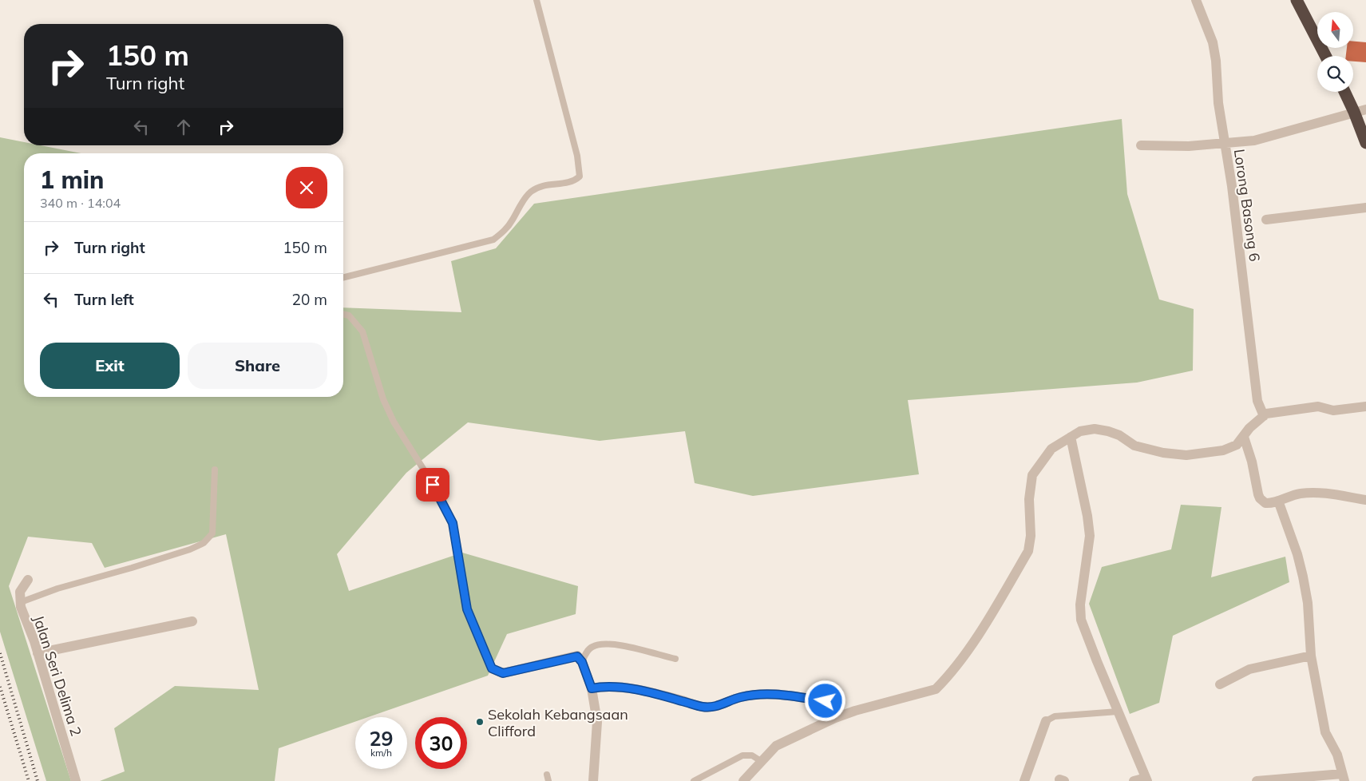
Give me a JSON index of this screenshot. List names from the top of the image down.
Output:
{
  "streets": {
    "street": ["Lorong Basong 6", "Jalan Seri Delima 2"]
  },
  "places": ["Sekolah Kebangsaan Clifford"],
  "north": "top",
  "page": {
    "turn": ["150 m", "Turn right"],
    "heading": ["1 min", "340 m · 14:04"],
    "list": [
      {
        "name": "Turn right",
        "value": "150 m"
      },
      {
        "name": "Turn left",
        "value": "20 m"
      }
    ],
    "buttons": ["Exit", "Share"],
    "speed": "29 km/h",
    "limit": "30"
  }
}
